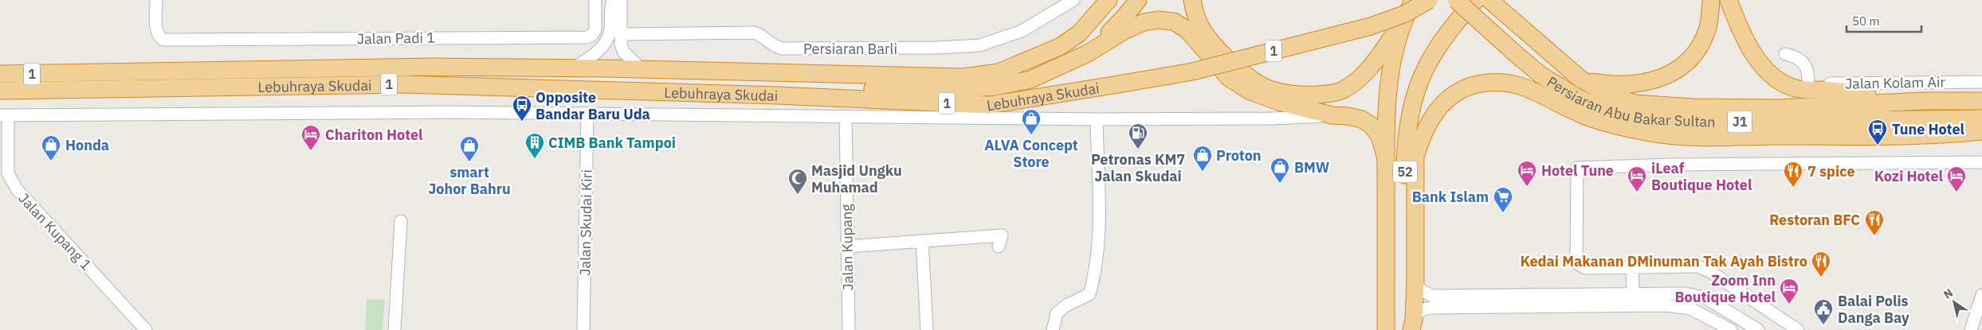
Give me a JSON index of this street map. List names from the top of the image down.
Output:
{
  "streets": {
    "highway": [
      "1",
      "Lebuhraya Skudai",
      "Persiaran Abu Bakar Sultan",
      "J1",
      "52"
    ],
    "street": [
      "Jalan Padi 1",
      "Persiaran Barli",
      "Jalan Kolam Air",
      "Jalan Skudai Kiri",
      "Jalan Kupang 1",
      "Jalan Kupang"
    ]
  },
  "places": {
    "bus stop": ["Opposite Bandar Baru Uda", "Tune Hotel"],
    "shop": [
      "ALVA Concept Store",
      "Honda",
      "smart Johor Bahru",
      "Proton",
      "BMW"
    ],
    "fuel station": ["Petronas KM7 Jalan Skudai"],
    "hotel": [
      "Chariton Hotel",
      "Hotel Tune",
      "iLeaf Boutique Hotel",
      "Kozi Hotel",
      "Zoom Inn Boutique Hotel"
    ],
    "building": ["CIMB Bank Tampoi"],
    "restaurant": ["7 spice", "Restoran BFC", "Kedai Makanan DMinuman Tak Ayah Bistro"],
    "mosque": ["Masjid Ungku Muhamad"],
    "supermarket": ["Bank Islam"],
    "public building": ["Balai Polis Danga Bay"]
  },
  "scale_bar": "50 m",
  "north": "top left"
}
